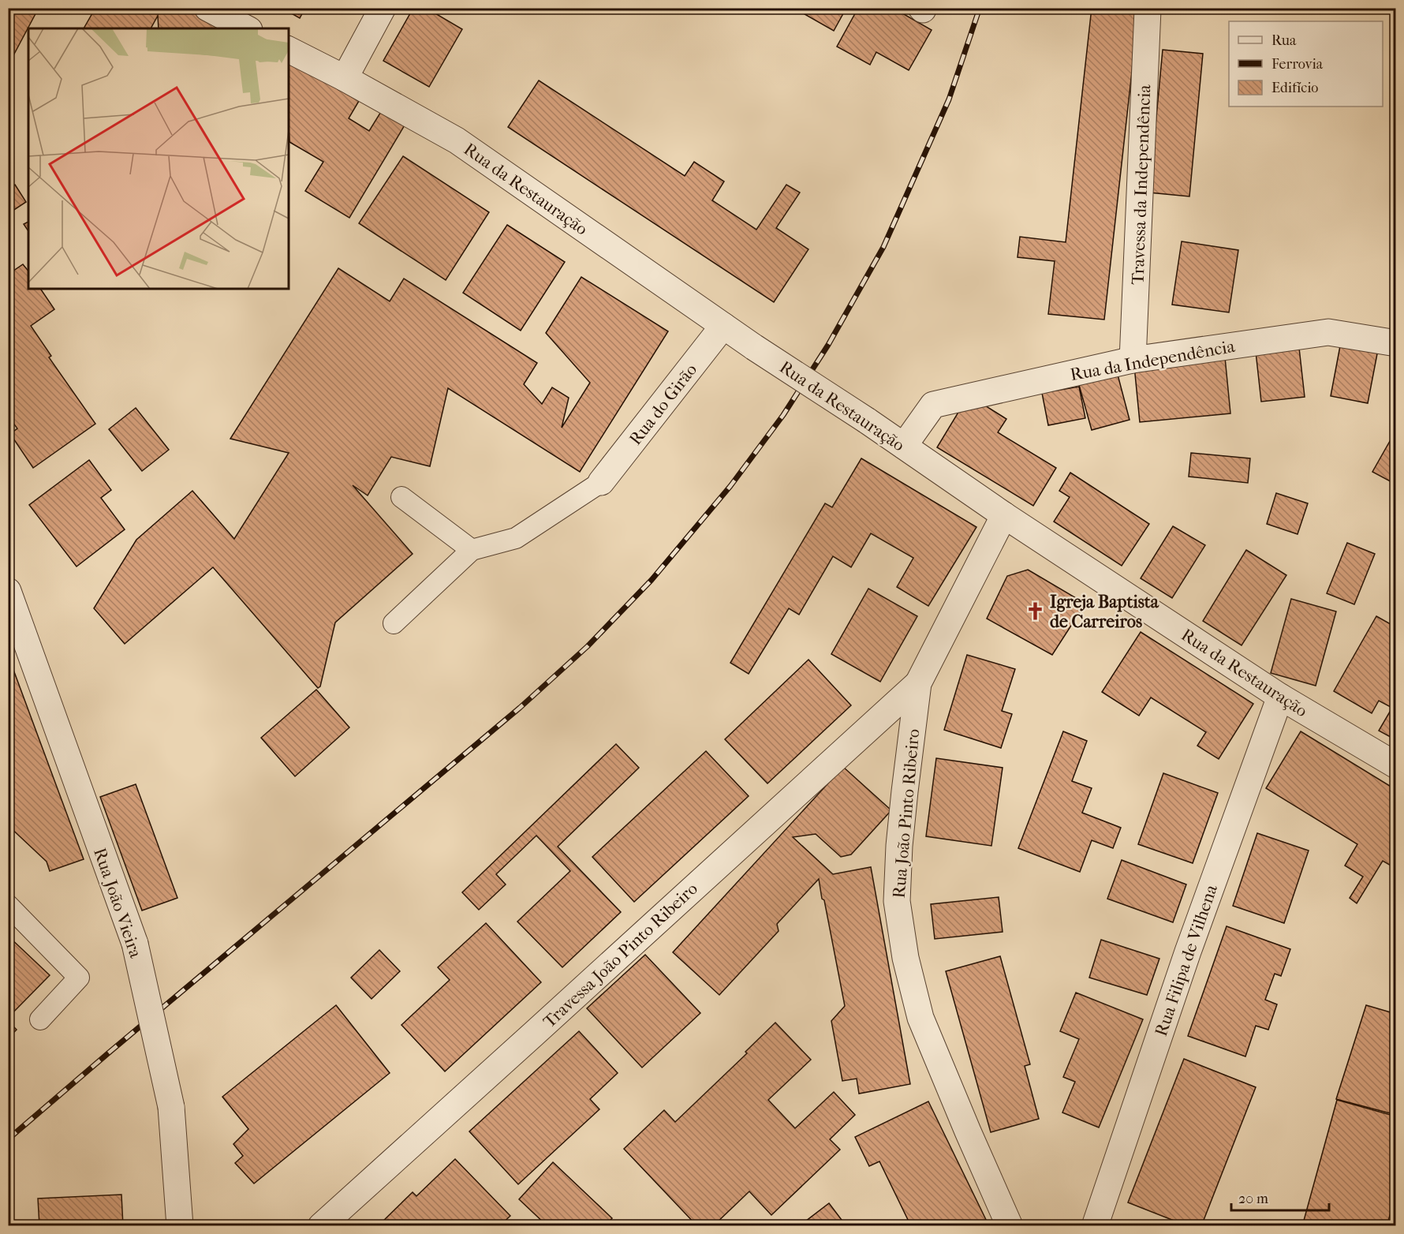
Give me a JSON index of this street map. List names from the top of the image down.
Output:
{
  "streets": {
    "street": [
      "Travessa da Independência",
      "Rua da Restauração",
      "Rua da Independência",
      "Rua do Girão",
      "Rua João Pinto Ribeiro",
      "Rua João Vieira",
      "Travessa João Pinto Ribeiro",
      "Rua Filipa de Vilhena"
    ]
  },
  "crossings": [
    ["Travessa da Independência", "Rua da Independência"],
    ["Rua da Restauração", "Rua da Independência"],
    ["Rua da Restauração", "Rua do Girão"],
    ["Rua da Restauração", "Rua João Pinto Ribeiro"],
    ["Rua da Restauração", "Rua Filipa de Vilhena"],
    ["Rua João Pinto Ribeiro", "Travessa João Pinto Ribeiro"]
  ],
  "places": {
    "church": ["Igreja Baptista de Carreiros"]
  },
  "legend": ["Rua", "Ferrovia", "Edifício"],
  "scale_bar": "20 m"
}
